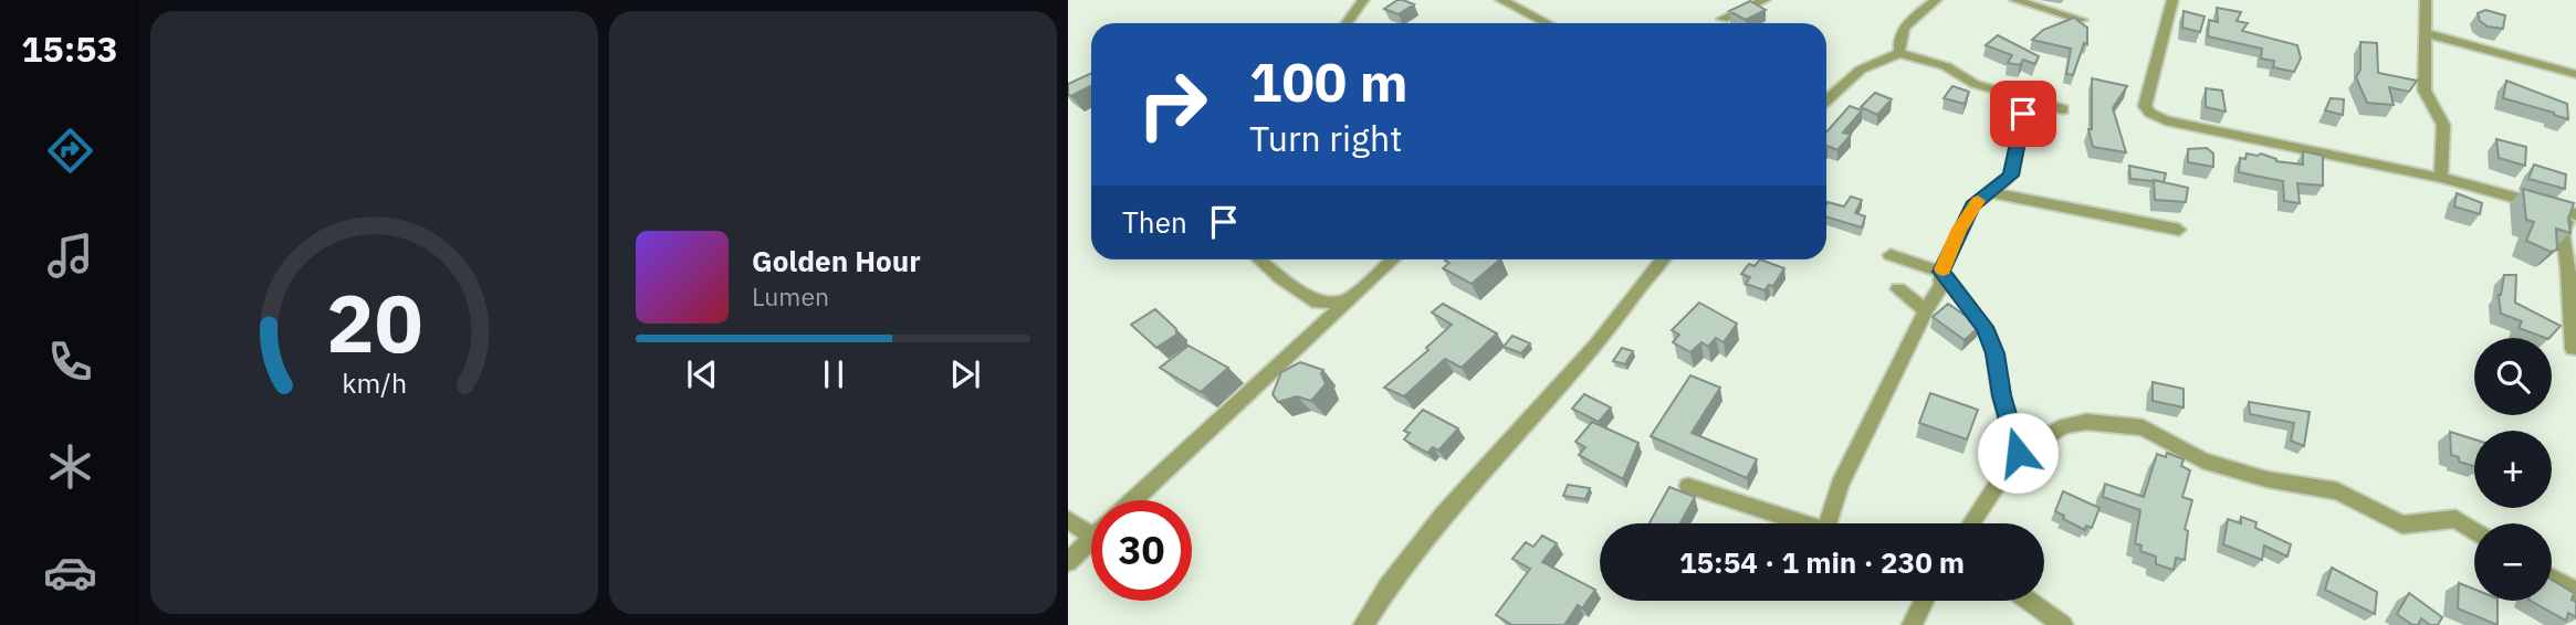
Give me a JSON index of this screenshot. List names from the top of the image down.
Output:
{
  "page": {
    "tabs": "15:53",
    "turn": ["100 m", "Turn right"],
    "then": "Then",
    "song": ["Golden Hour", "Lumen"],
    "map_buttons": ["+", "−"],
    "limit": "30",
    "trip": "15:54 · 1 min · 230 m",
    "gauge": ["20", "km/h"]
  }
}
